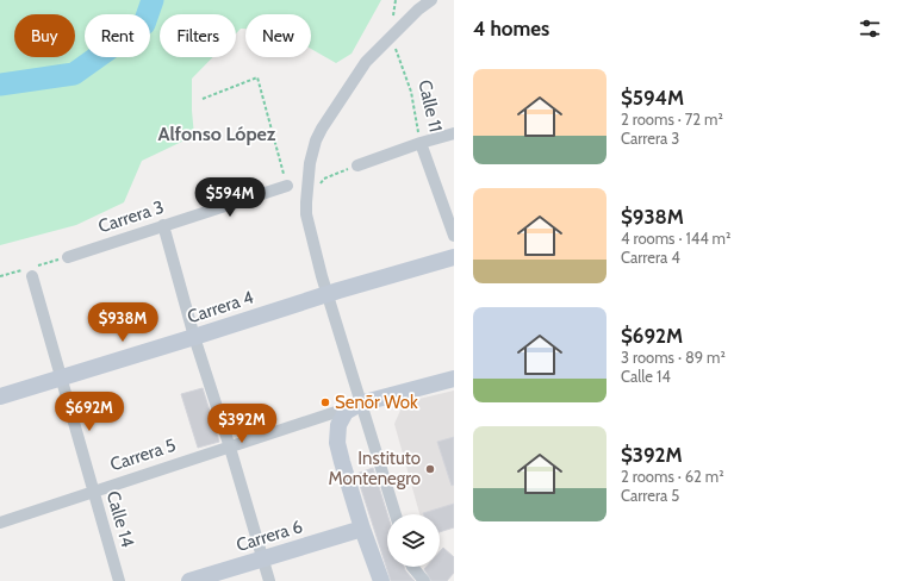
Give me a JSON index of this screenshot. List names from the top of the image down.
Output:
{
  "streets": {
    "main road": ["Carrera 4", "Carrera 5", "Carrera 6"],
    "street": ["Calle 11", "Carrera 3", "Calle 14"]
  },
  "crossings": [
    ["Carrera 4", "Calle 14"],
    ["Carrera 5", "Calle 14"]
  ],
  "districts": ["Alfonso López"],
  "places": ["Senõr Wok", "Instituto Montenegro"],
  "page": {
    "heading": "4 homes",
    "chip": [
      "Buy",
      "Rent",
      "Filters",
      "New"
    ],
    "list": [
      {
        "name": "$594M",
        "note": "2 rooms · 72 m² · Carrera 3"
      },
      {
        "name": "$938M",
        "note": "4 rooms · 144 m² · Carrera 4"
      },
      {
        "name": "$692M",
        "note": "3 rooms · 89 m² · Calle 14"
      },
      {
        "name": "$392M",
        "note": "2 rooms · 62 m² · Carrera 5"
      }
    ],
    "price": [
      "$594M",
      "$938M",
      "$692M",
      "$392M"
    ]
  }
}
